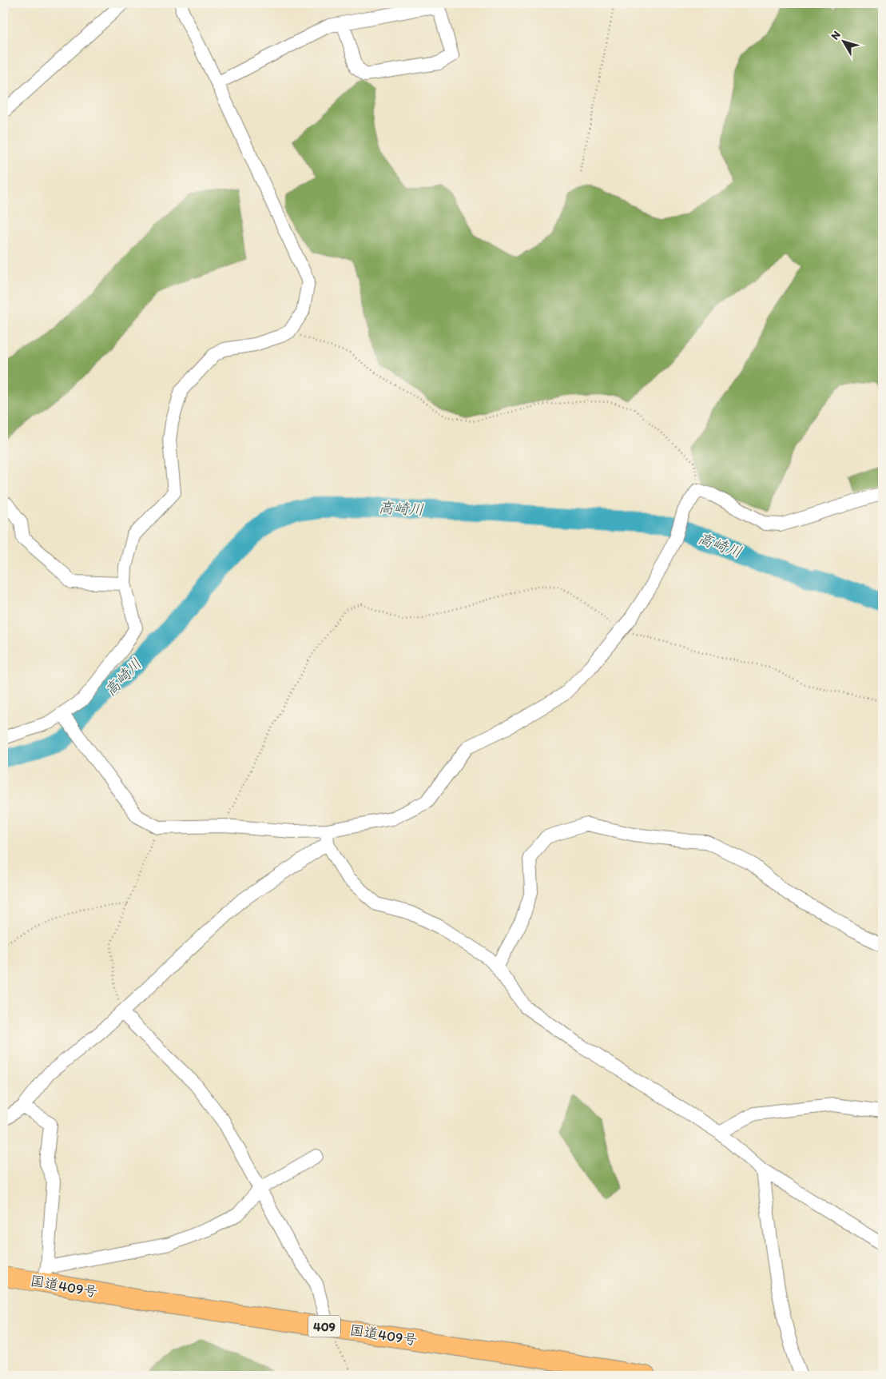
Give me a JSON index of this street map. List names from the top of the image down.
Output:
{
  "streets": {
    "highway": ["国道409号", "409"]
  },
  "water": ["高崎川"],
  "north": "top left"
}
